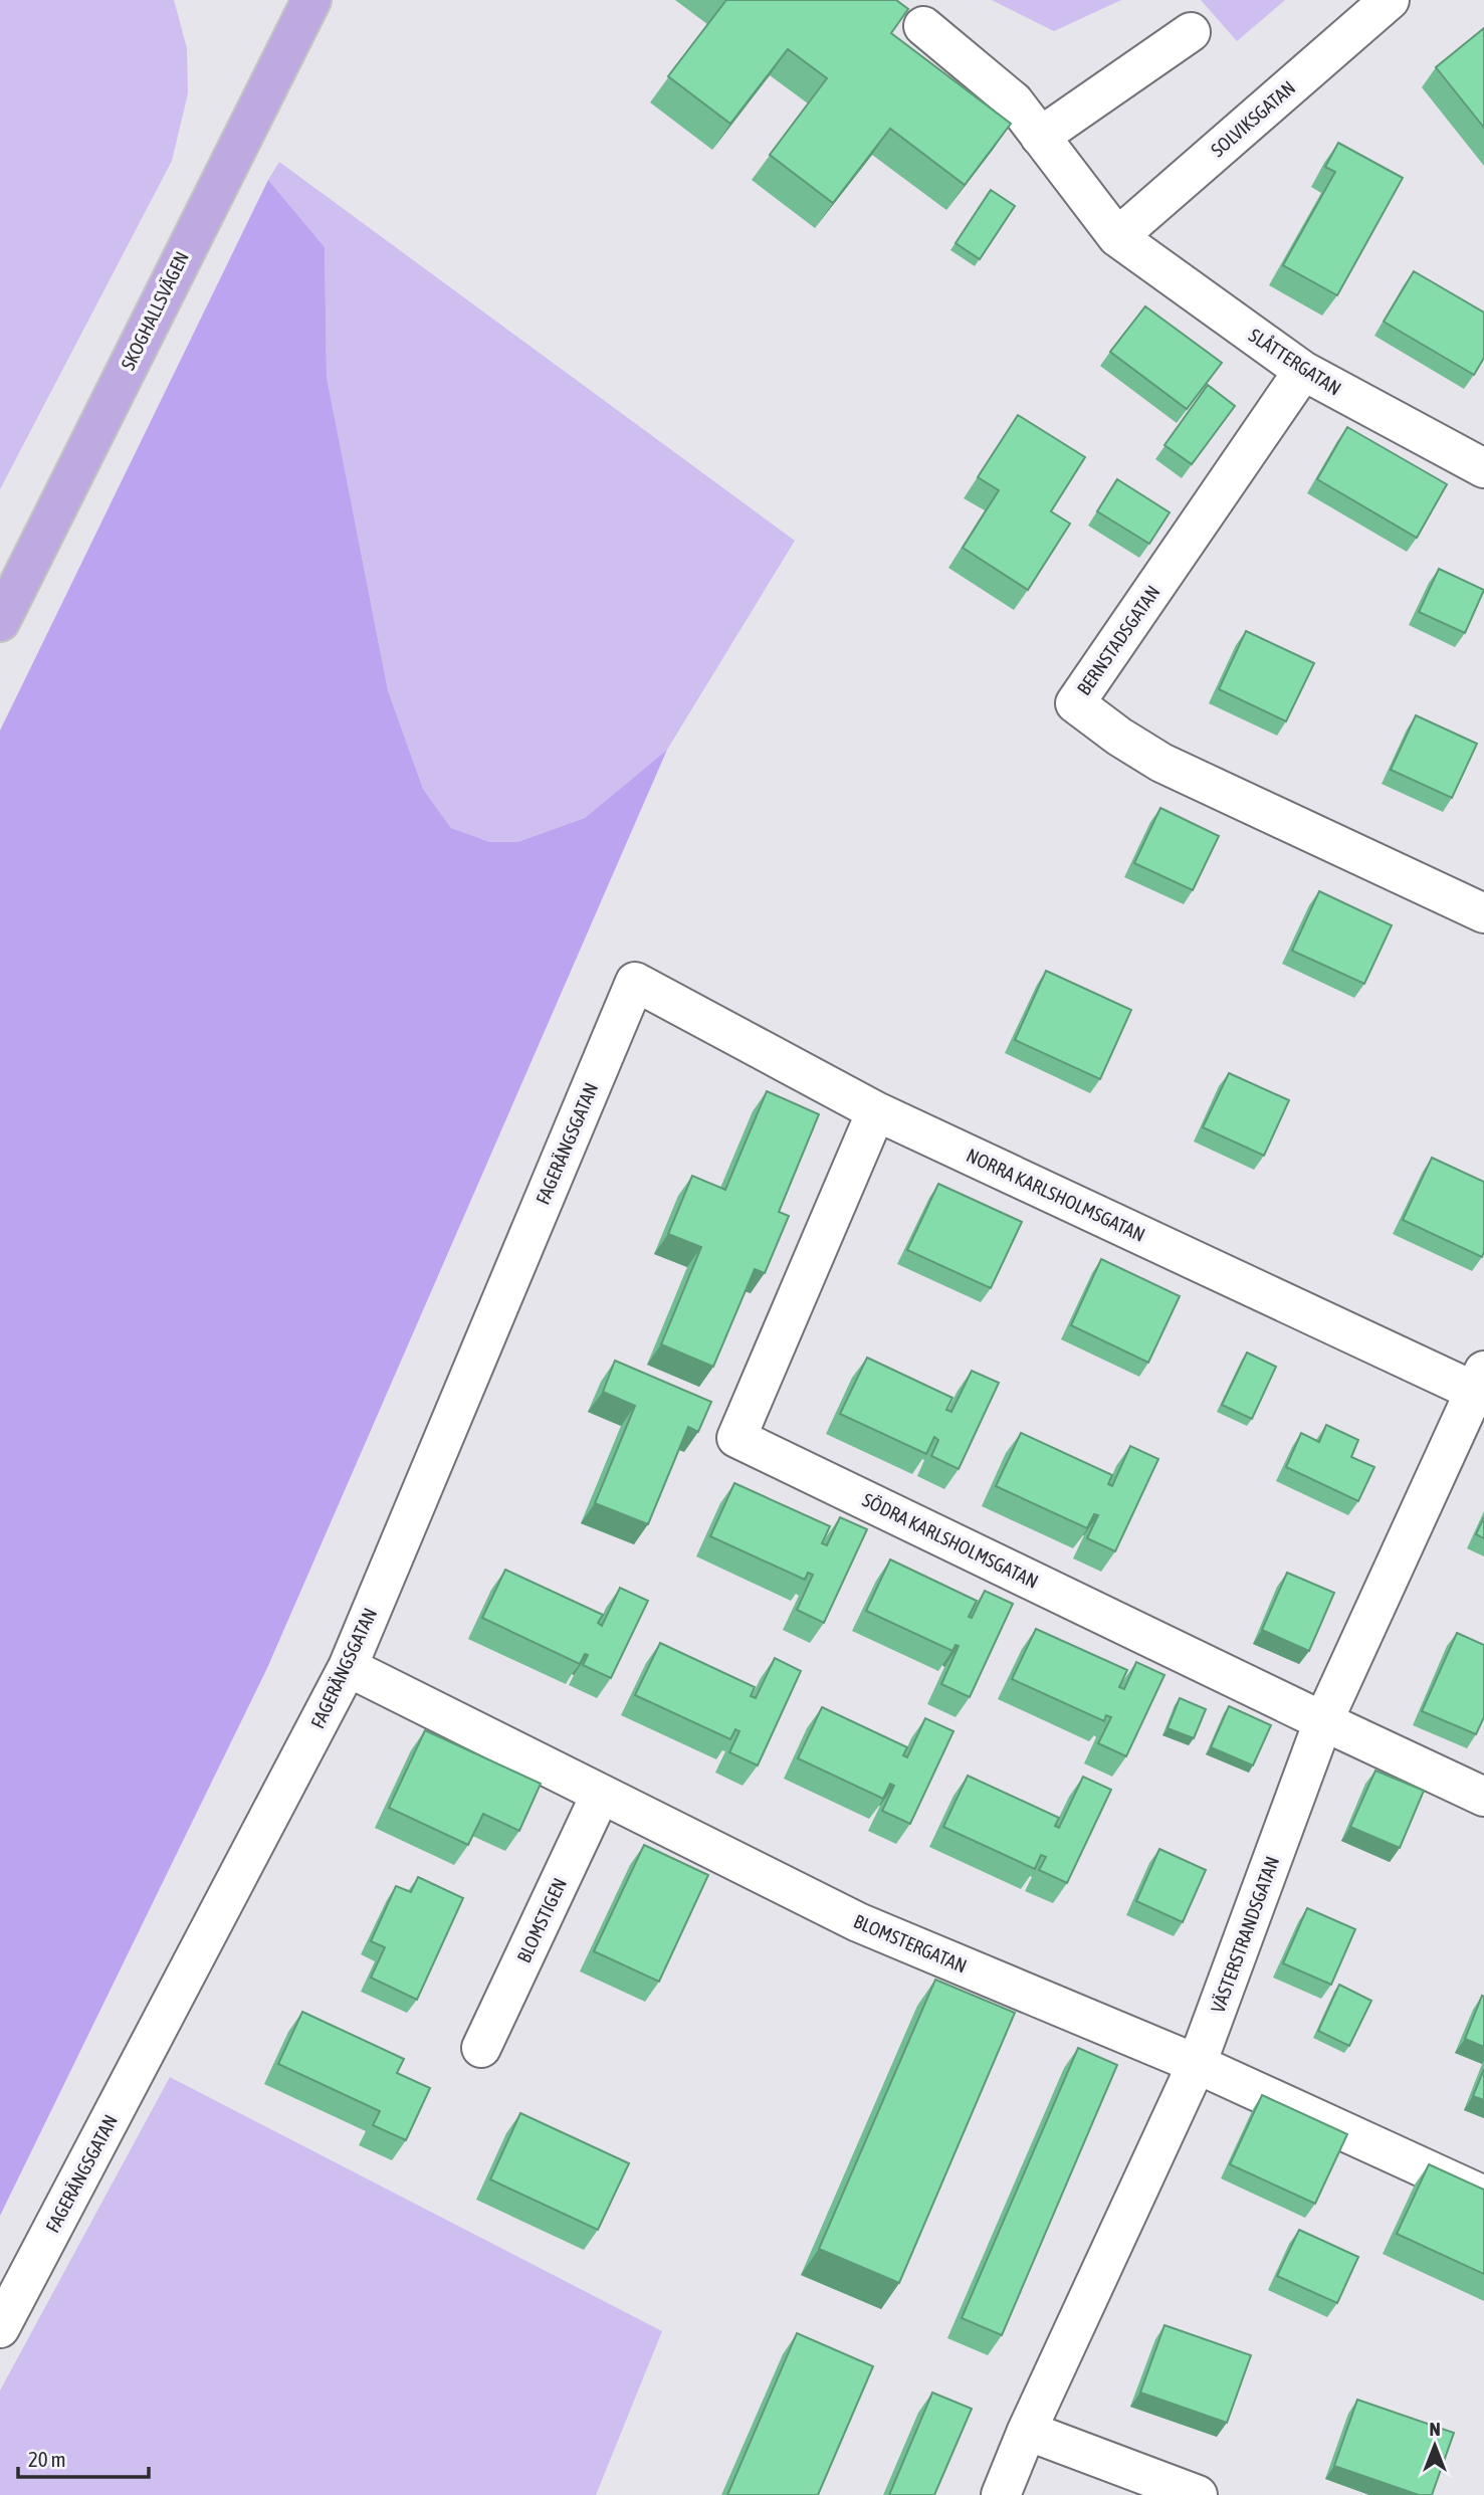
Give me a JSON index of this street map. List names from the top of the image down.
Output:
{
  "streets": {
    "main road": ["SKOGHALLSVÄGEN"],
    "street": [
      "SOLVIKSGATAN",
      "SLÅTTERGATAN",
      "BERNSTADSGATAN",
      "FAGERÄNGSGATAN",
      "NORRA KARLSHOLMSGATAN",
      "SÖDRA KARLSHOLMSGATAN",
      "BLOMSTIGEN",
      "VÄSTERSTRANDSGATAN",
      "BLOMSTERGATAN"
    ]
  },
  "crossings": [
    ["SOLVIKSGATAN", "SLÅTTERGATAN"],
    ["SLÅTTERGATAN", "BERNSTADSGATAN"],
    ["FAGERÄNGSGATAN", "NORRA KARLSHOLMSGATAN"],
    ["FAGERÄNGSGATAN", "BLOMSTERGATAN"],
    ["NORRA KARLSHOLMSGATAN", "SÖDRA KARLSHOLMSGATAN"],
    ["NORRA KARLSHOLMSGATAN", "VÄSTERSTRANDSGATAN"],
    ["SÖDRA KARLSHOLMSGATAN", "VÄSTERSTRANDSGATAN"],
    ["BLOMSTIGEN", "BLOMSTERGATAN"],
    ["VÄSTERSTRANDSGATAN", "BLOMSTERGATAN"]
  ],
  "scale_bar": "20 m",
  "north": "top"
}
